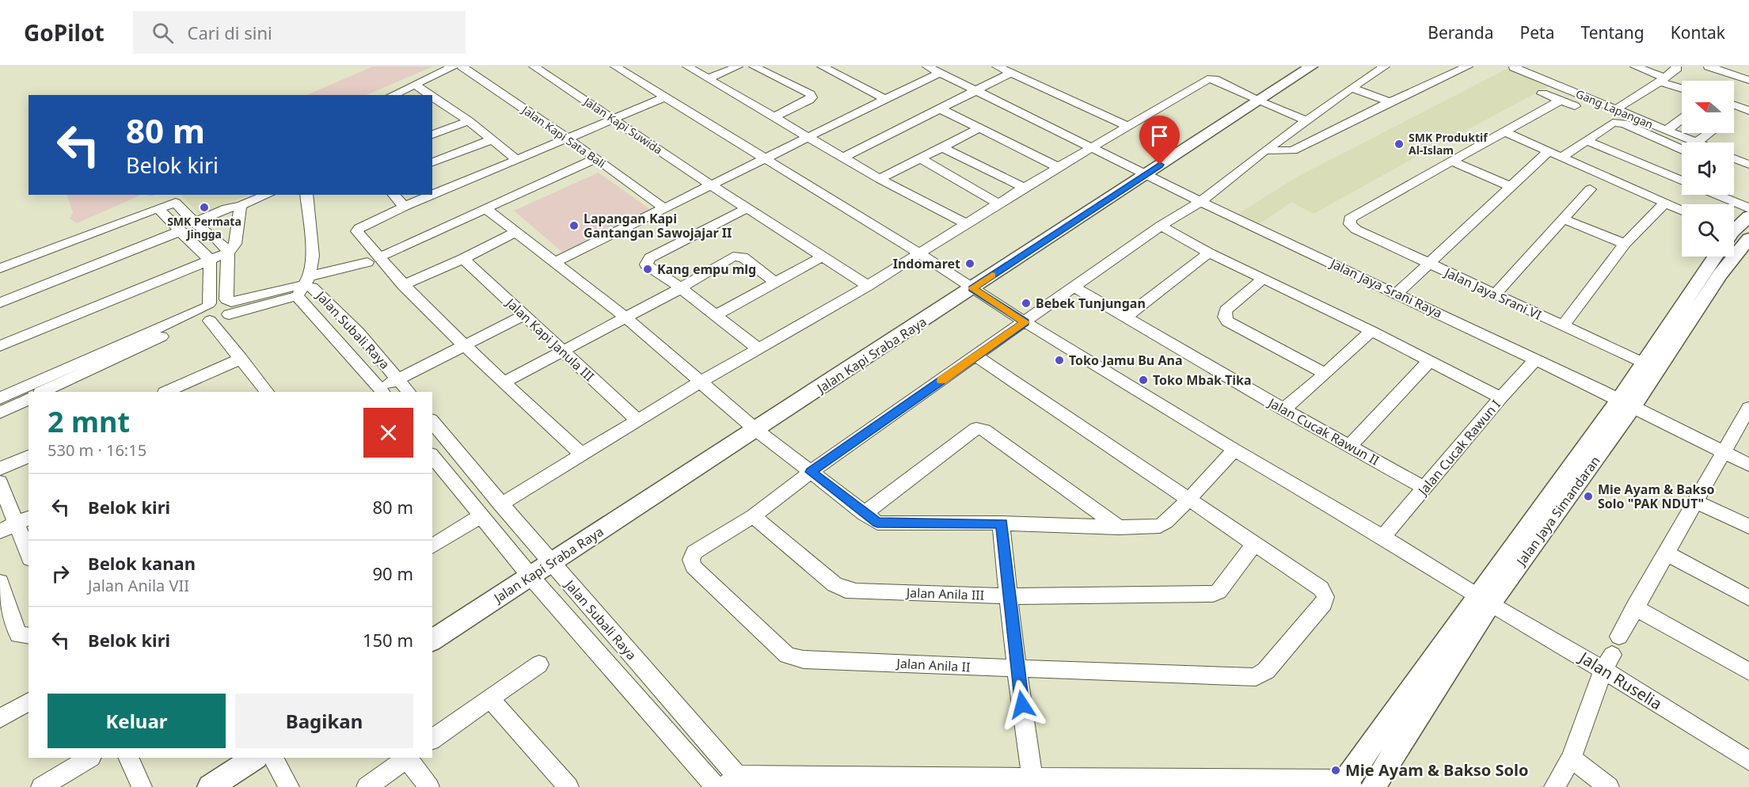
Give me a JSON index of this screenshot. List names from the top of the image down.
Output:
{
  "streets": {
    "street": [
      "Gang Lapangan",
      "Jalan Kapi Suwida",
      "Jalan Kapi Sata Bali",
      "Jalan Jaya Srani Raya",
      "Jalan Jaya Srani VI",
      "Jalan Subali Raya",
      "Jalan Kapi Janula III",
      "Jalan Kapi Sraba Raya",
      "Jalan Cucak Rawun II",
      "Jalan Cucak Rawun I",
      "Jalan Jaya Simandaran",
      "Jalan Anila III",
      "Jalan Anila II",
      "Jalan Ruselia"
    ]
  },
  "crossings": [
    ["Jalan Jaya Srani Raya", "Jalan Kapi Sraba Raya"],
    ["Jalan Jaya Srani Raya", "Jalan Cucak Rawun I"],
    ["Jalan Jaya Srani Raya", "Jalan Jaya Simandaran"],
    ["Jalan Jaya Srani Raya", "Jalan Anila II"],
    ["Jalan Jaya Srani VI", "Jalan Jaya Simandaran"],
    ["Jalan Subali Raya", "Jalan Kapi Sraba Raya"],
    ["Jalan Kapi Sraba Raya", "Jalan Ruselia"],
    ["Jalan Cucak Rawun II", "Jalan Cucak Rawun I"],
    ["Jalan Cucak Rawun II", "Jalan Anila II"],
    ["Jalan Cucak Rawun I", "Jalan Ruselia"],
    ["Jalan Jaya Simandaran", "Jalan Ruselia"],
    ["Jalan Anila III", "Jalan Anila II"],
    ["Jalan Anila II", "Jalan Ruselia"]
  ],
  "places": [
    "SMK Produktif Al-Islam",
    "SMK Permata Jingga",
    "Lapangan Kapi Gantangan Sawojajar II",
    "Indomaret",
    "Kang empu mlg",
    "Bebek Tunjungan",
    "Toko Jamu Bu Ana",
    "Toko Mbak Tika",
    "Mie Ayam & Bakso Solo \"PAK NDUT\"",
    "Mie Ayam & Bakso Solo"
  ],
  "north": "left",
  "page": {
    "header": "GoPilot",
    "search": "Cari di sini",
    "nav": [
      "Beranda",
      "Peta",
      "Tentang",
      "Kontak"
    ],
    "turn": ["80 m", "Belok kiri"],
    "heading": ["2 mnt", "530 m · 16:15"],
    "list": [
      {
        "name": "Belok kiri",
        "value": "80 m"
      },
      {
        "name": "Belok kanan",
        "note": "Jalan Anila VII",
        "value": "90 m"
      },
      {
        "name": "Belok kiri",
        "value": "150 m"
      }
    ],
    "buttons": ["Keluar", "Bagikan"]
  }
}
